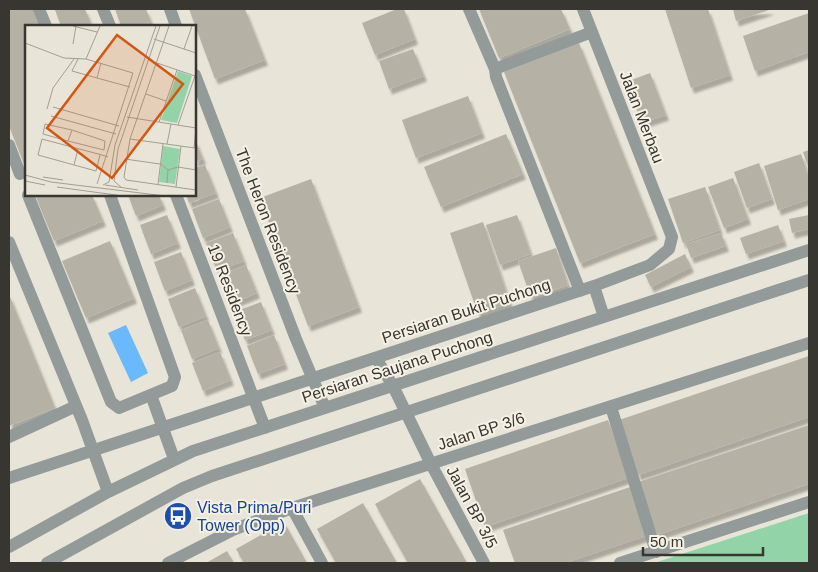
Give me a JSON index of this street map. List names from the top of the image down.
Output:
{
  "streets": {
    "street": [
      "Jalan Merbau",
      "The Heron Residency",
      "19 Residency",
      "Persiaran Bukit Puchong",
      "Persiaran Saujana Puchong",
      "Jalan BP 3/6",
      "Jalan BP 3/5"
    ]
  },
  "crossings": [
    ["Jalan Merbau", "Persiaran Bukit Puchong"],
    ["The Heron Residency", "Persiaran Bukit Puchong"],
    ["The Heron Residency", "Persiaran Saujana Puchong"],
    ["19 Residency", "Persiaran Bukit Puchong"],
    ["Persiaran Bukit Puchong", "Jalan BP 3/5"],
    ["Persiaran Saujana Puchong", "Jalan BP 3/5"],
    ["Jalan BP 3/6", "Jalan BP 3/5"]
  ],
  "places": {
    "bus stop": ["Vista Prima/Puri Tower (Opp)"]
  },
  "scale_bar": "50 m"
}
